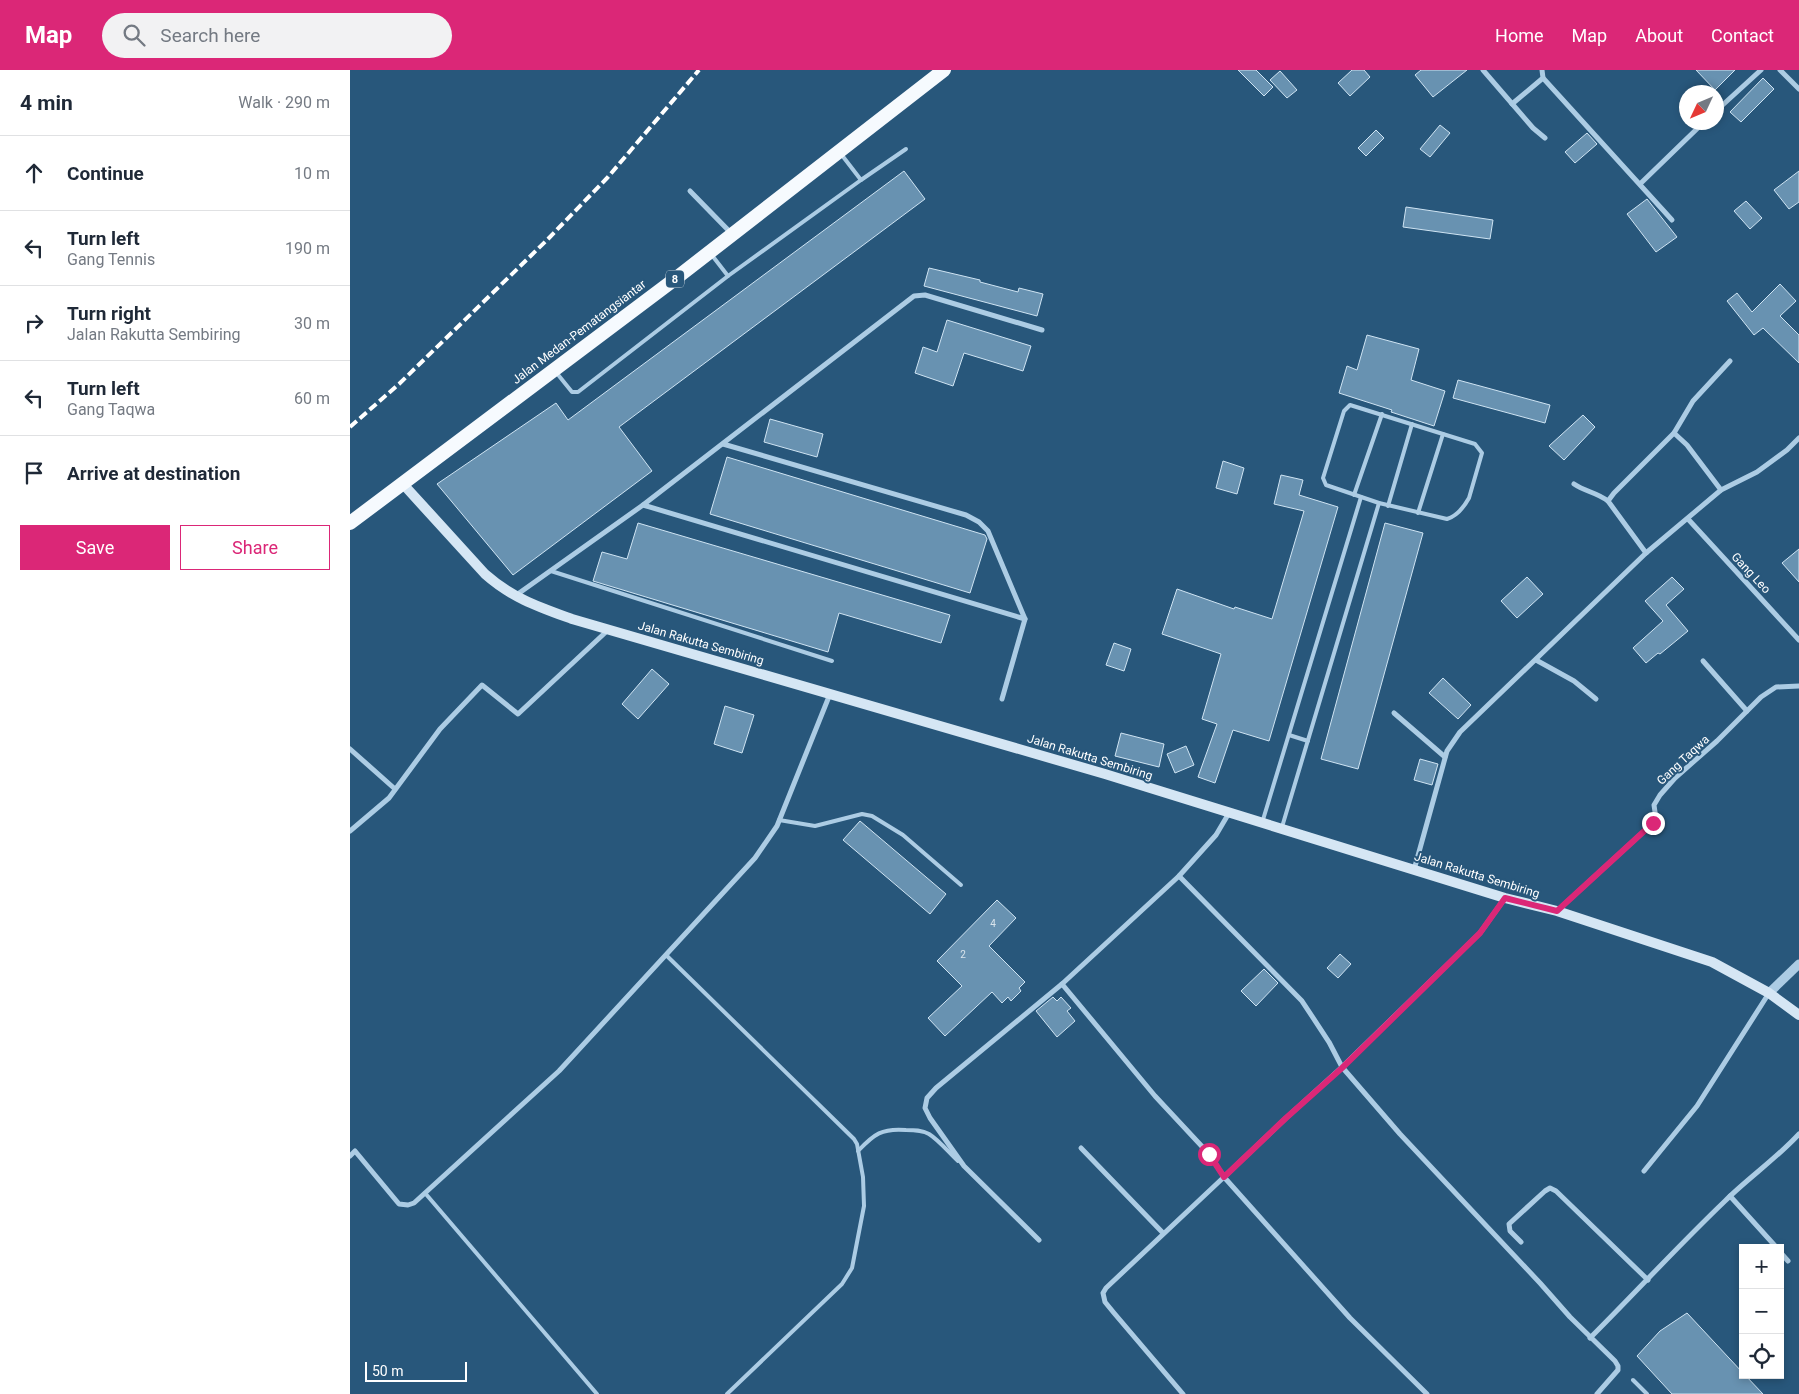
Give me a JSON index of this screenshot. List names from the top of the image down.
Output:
{
  "streets": {
    "highway": ["8", "Jalan Medan-Pematangsiantar"],
    "main road": ["Jalan Rakutta Sembiring"],
    "street": ["Gang Leo", "Gang Taqwa"]
  },
  "crossings": [
    ["Jalan Medan-Pematangsiantar", "Jalan Rakutta Sembiring"],
    ["Jalan Rakutta Sembiring", "Gang Taqwa"]
  ],
  "house_numbers": ["4", "2"],
  "scale_bar": "50 m",
  "north": "bottom left",
  "page": {
    "header": "Map",
    "search": "Search here",
    "nav": [
      "Home",
      "Map",
      "About",
      "Contact"
    ],
    "heading": ["4 min", "Walk · 290 m"],
    "list": [
      ["Continue", "10 m"],
      ["Turn left", "Gang Tennis", "190 m"],
      ["Turn right", "Jalan Rakutta Sembiring", "30 m"],
      ["Turn left", "Gang Taqwa", "60 m"],
      "Arrive at destination"
    ],
    "buttons": ["Save", "Share"],
    "map_buttons": ["+", "−"],
    "scale": "50 m"
  }
}
